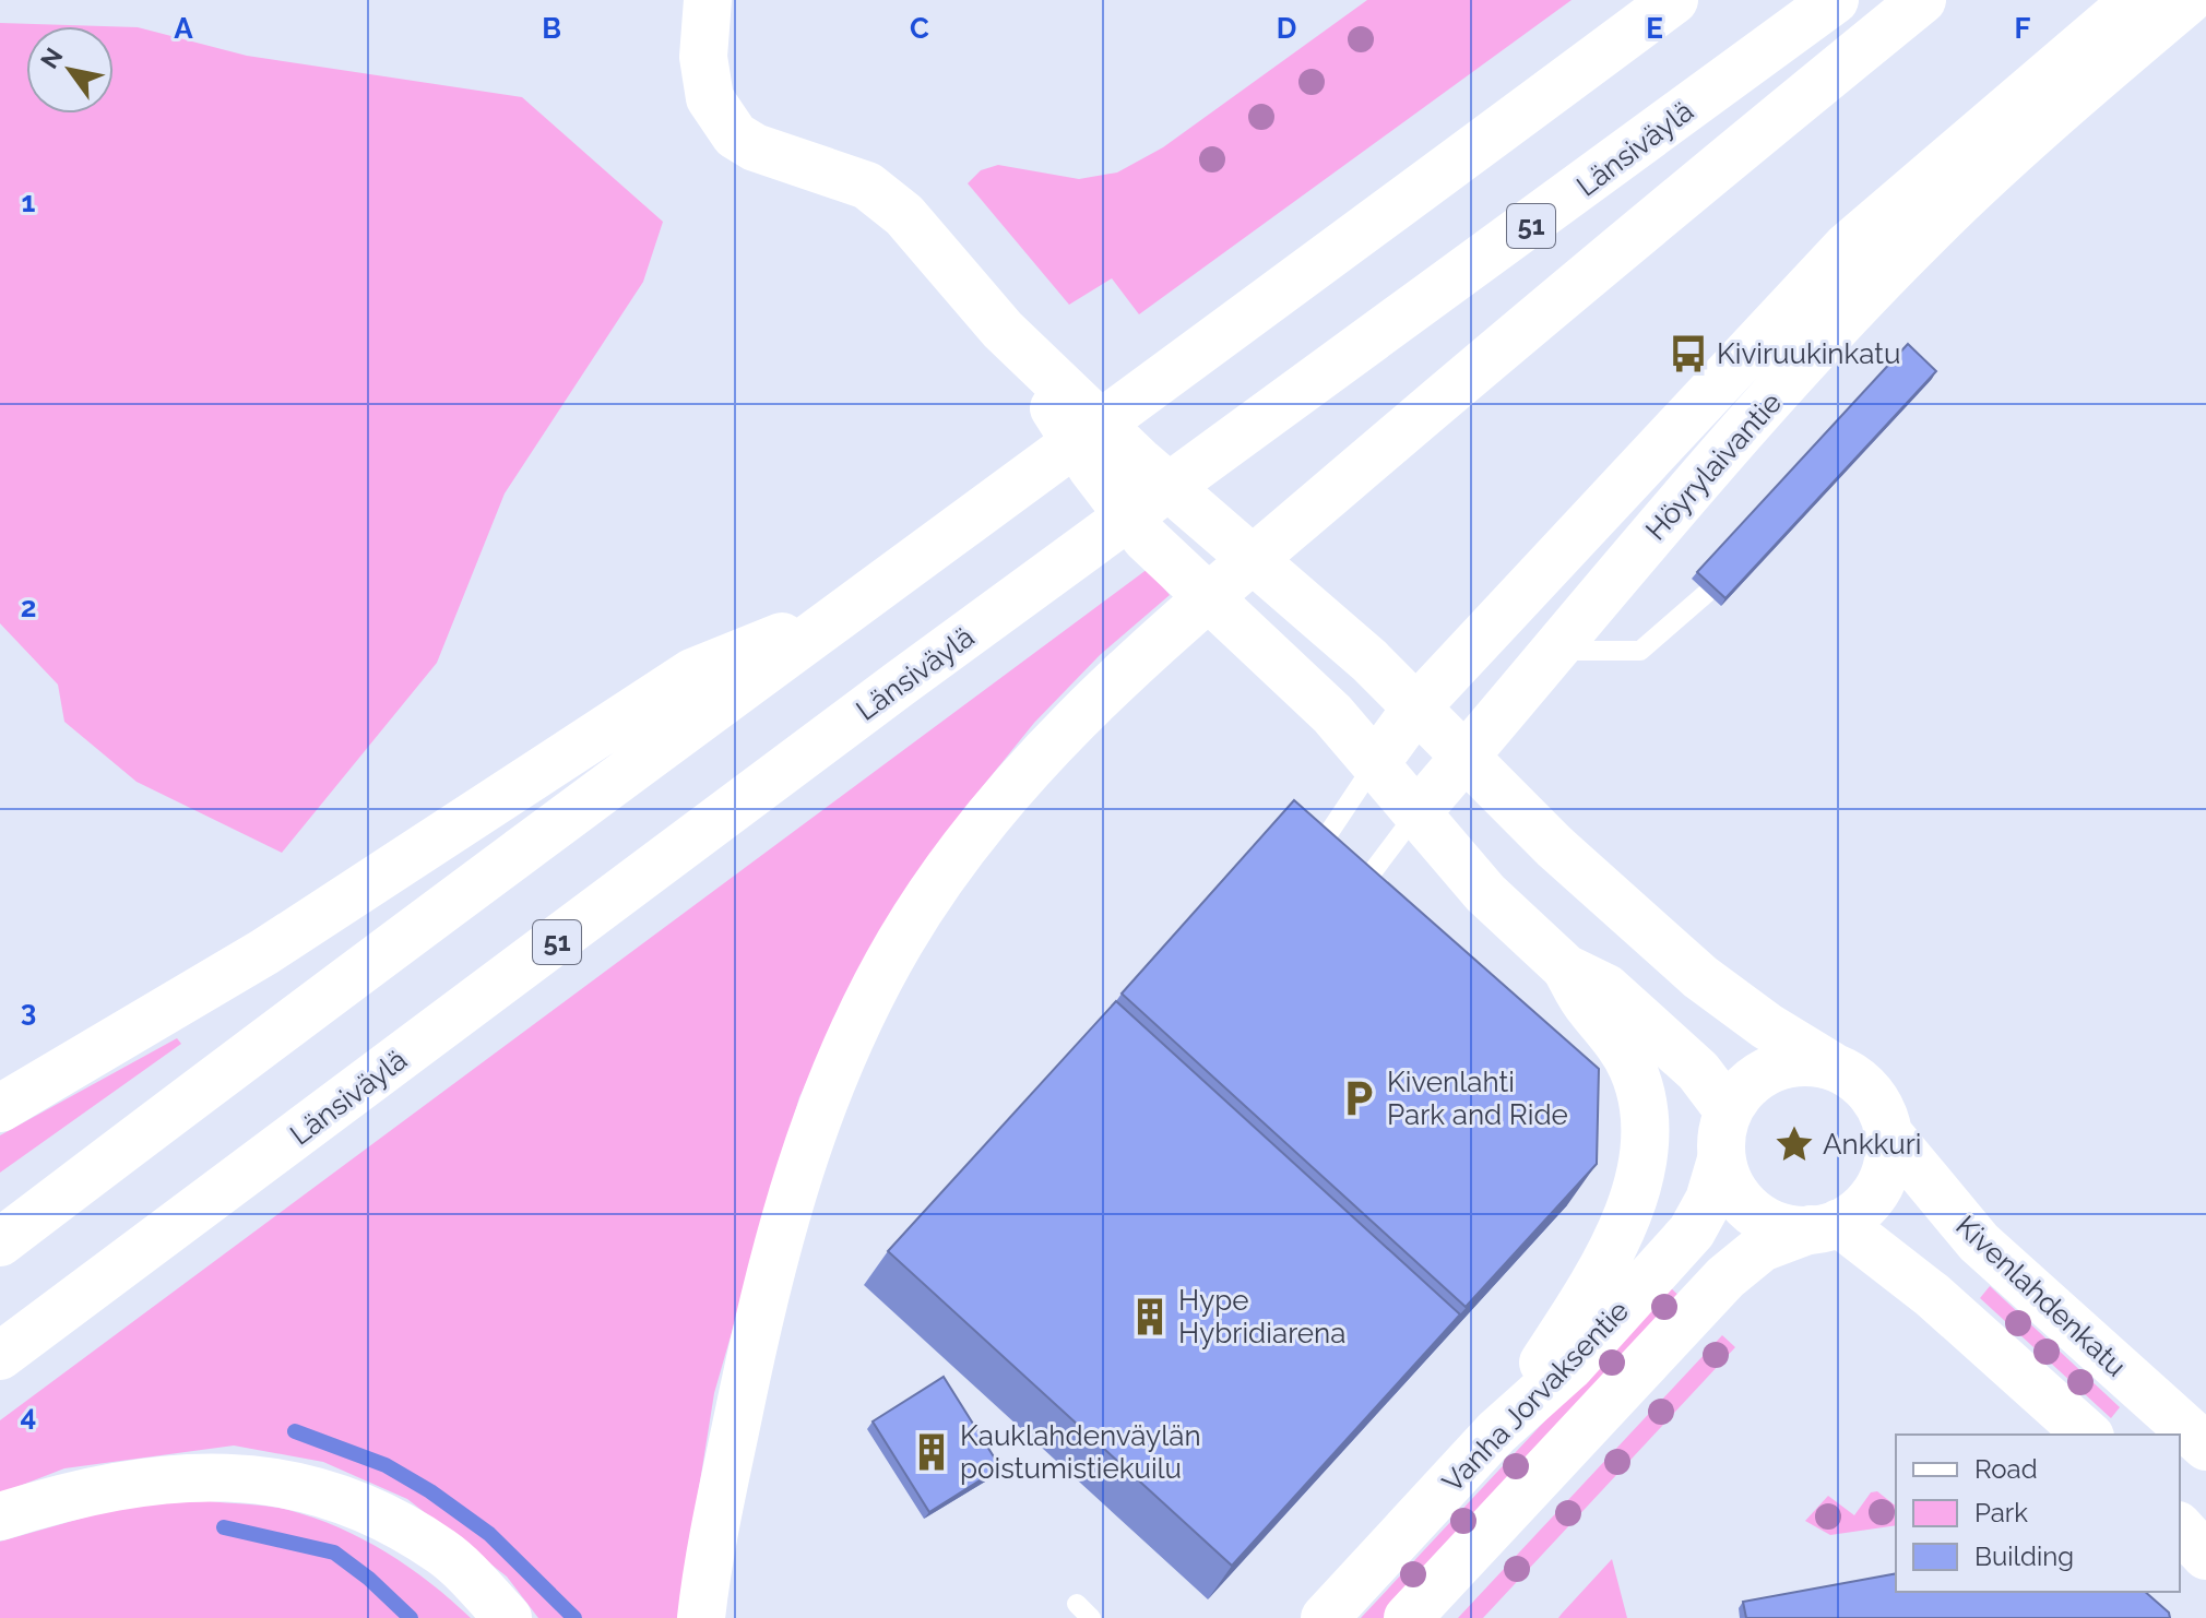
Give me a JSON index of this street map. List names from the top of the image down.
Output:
{
  "streets": {
    "main road": [
      "Länsiväylä",
      "51",
      "Höyrylaivantie",
      "Kivenlahdenkatu",
      "Vanha Jorvaksentie"
    ]
  },
  "crossings": [
    ["Kivenlahdenkatu", "Vanha Jorvaksentie"]
  ],
  "places": {
    "bus stop": ["Kiviruukinkatu"],
    "parking": ["Kivenlahti Park and Ride"],
    "place": ["Ankkuri"],
    "building": ["Hype Hybridiarena", "Kauklahdenväylän poistumistiekuilu"]
  },
  "legend": ["Road", "Park", "Building"],
  "north": "top left",
  "grid": {
    "columns": [
      "A",
      "B",
      "C",
      "D",
      "E",
      "F"
    ],
    "rows": [
      "1",
      "2",
      "3",
      "4"
    ]
  }
}
